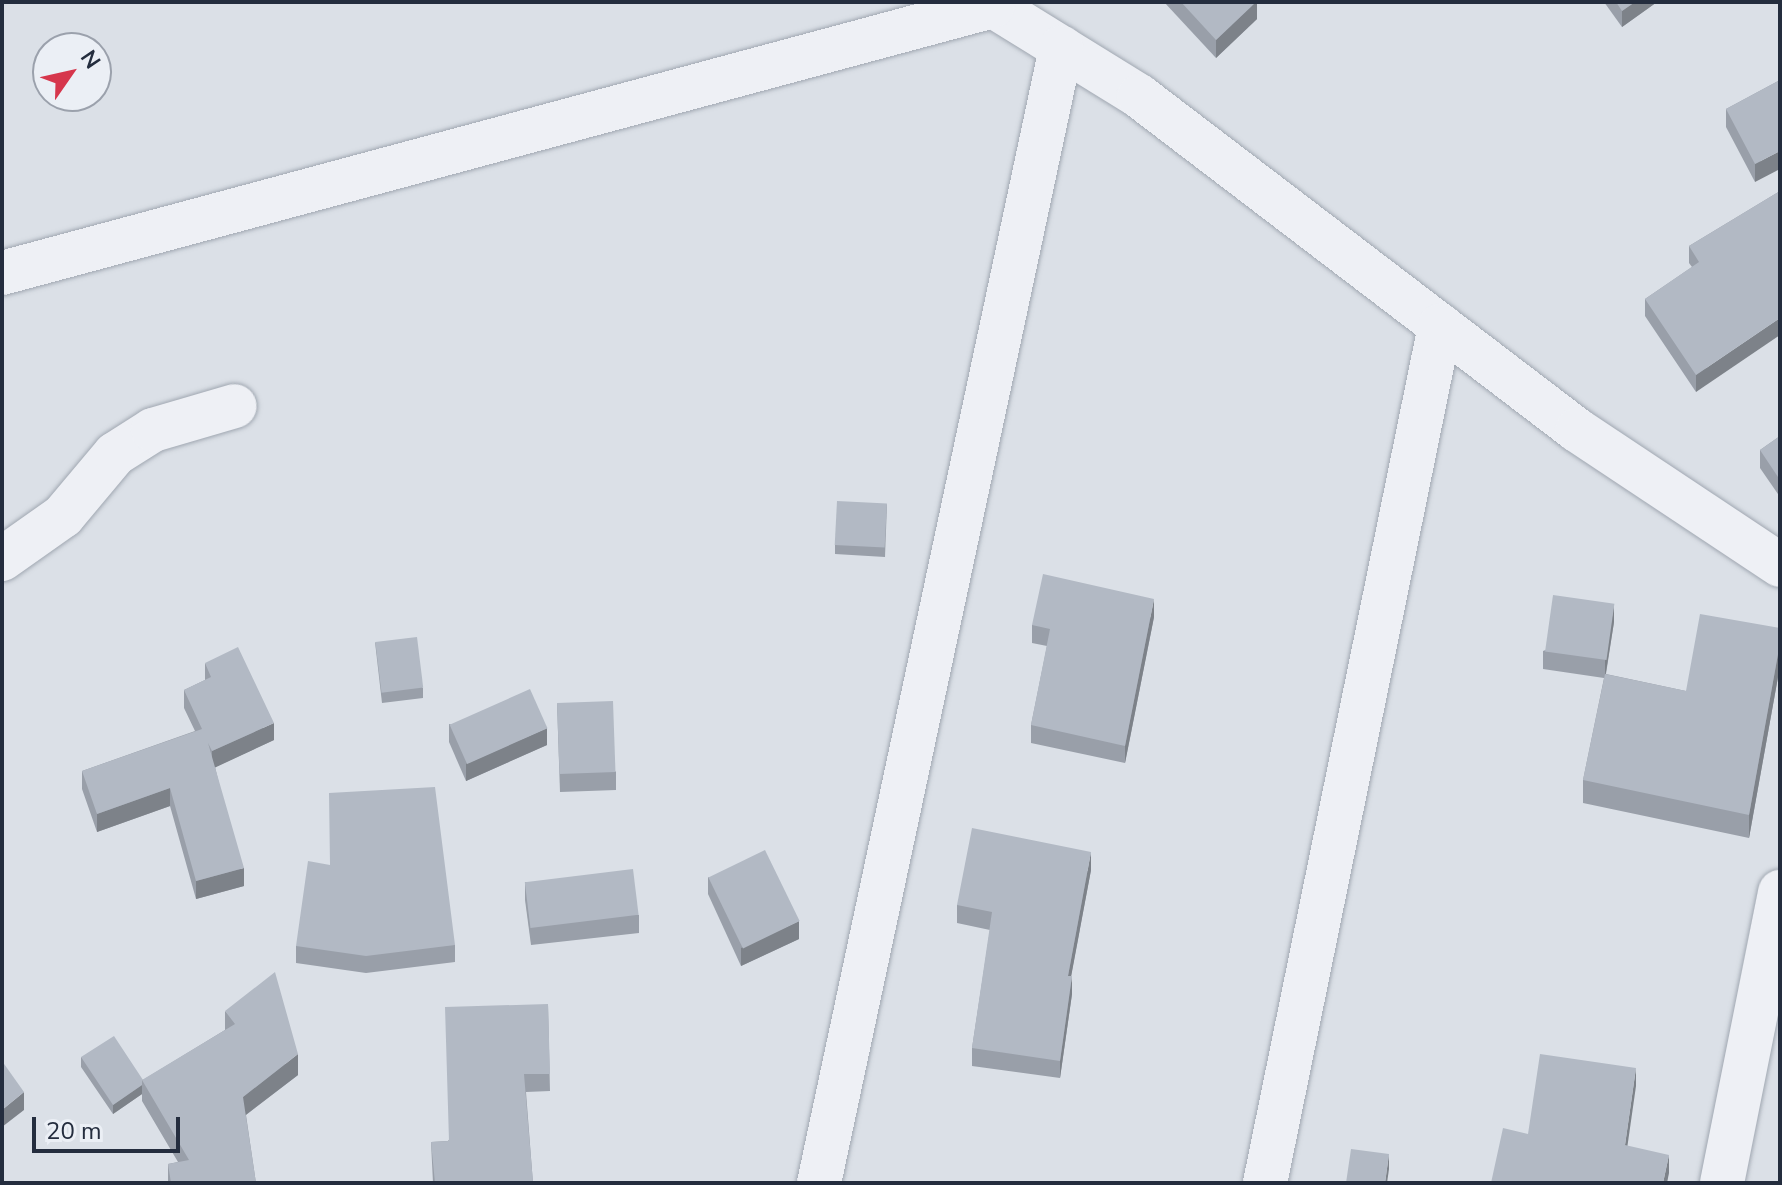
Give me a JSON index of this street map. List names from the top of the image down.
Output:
{
  "scale_bar": "20 m",
  "north": "top right"
}
